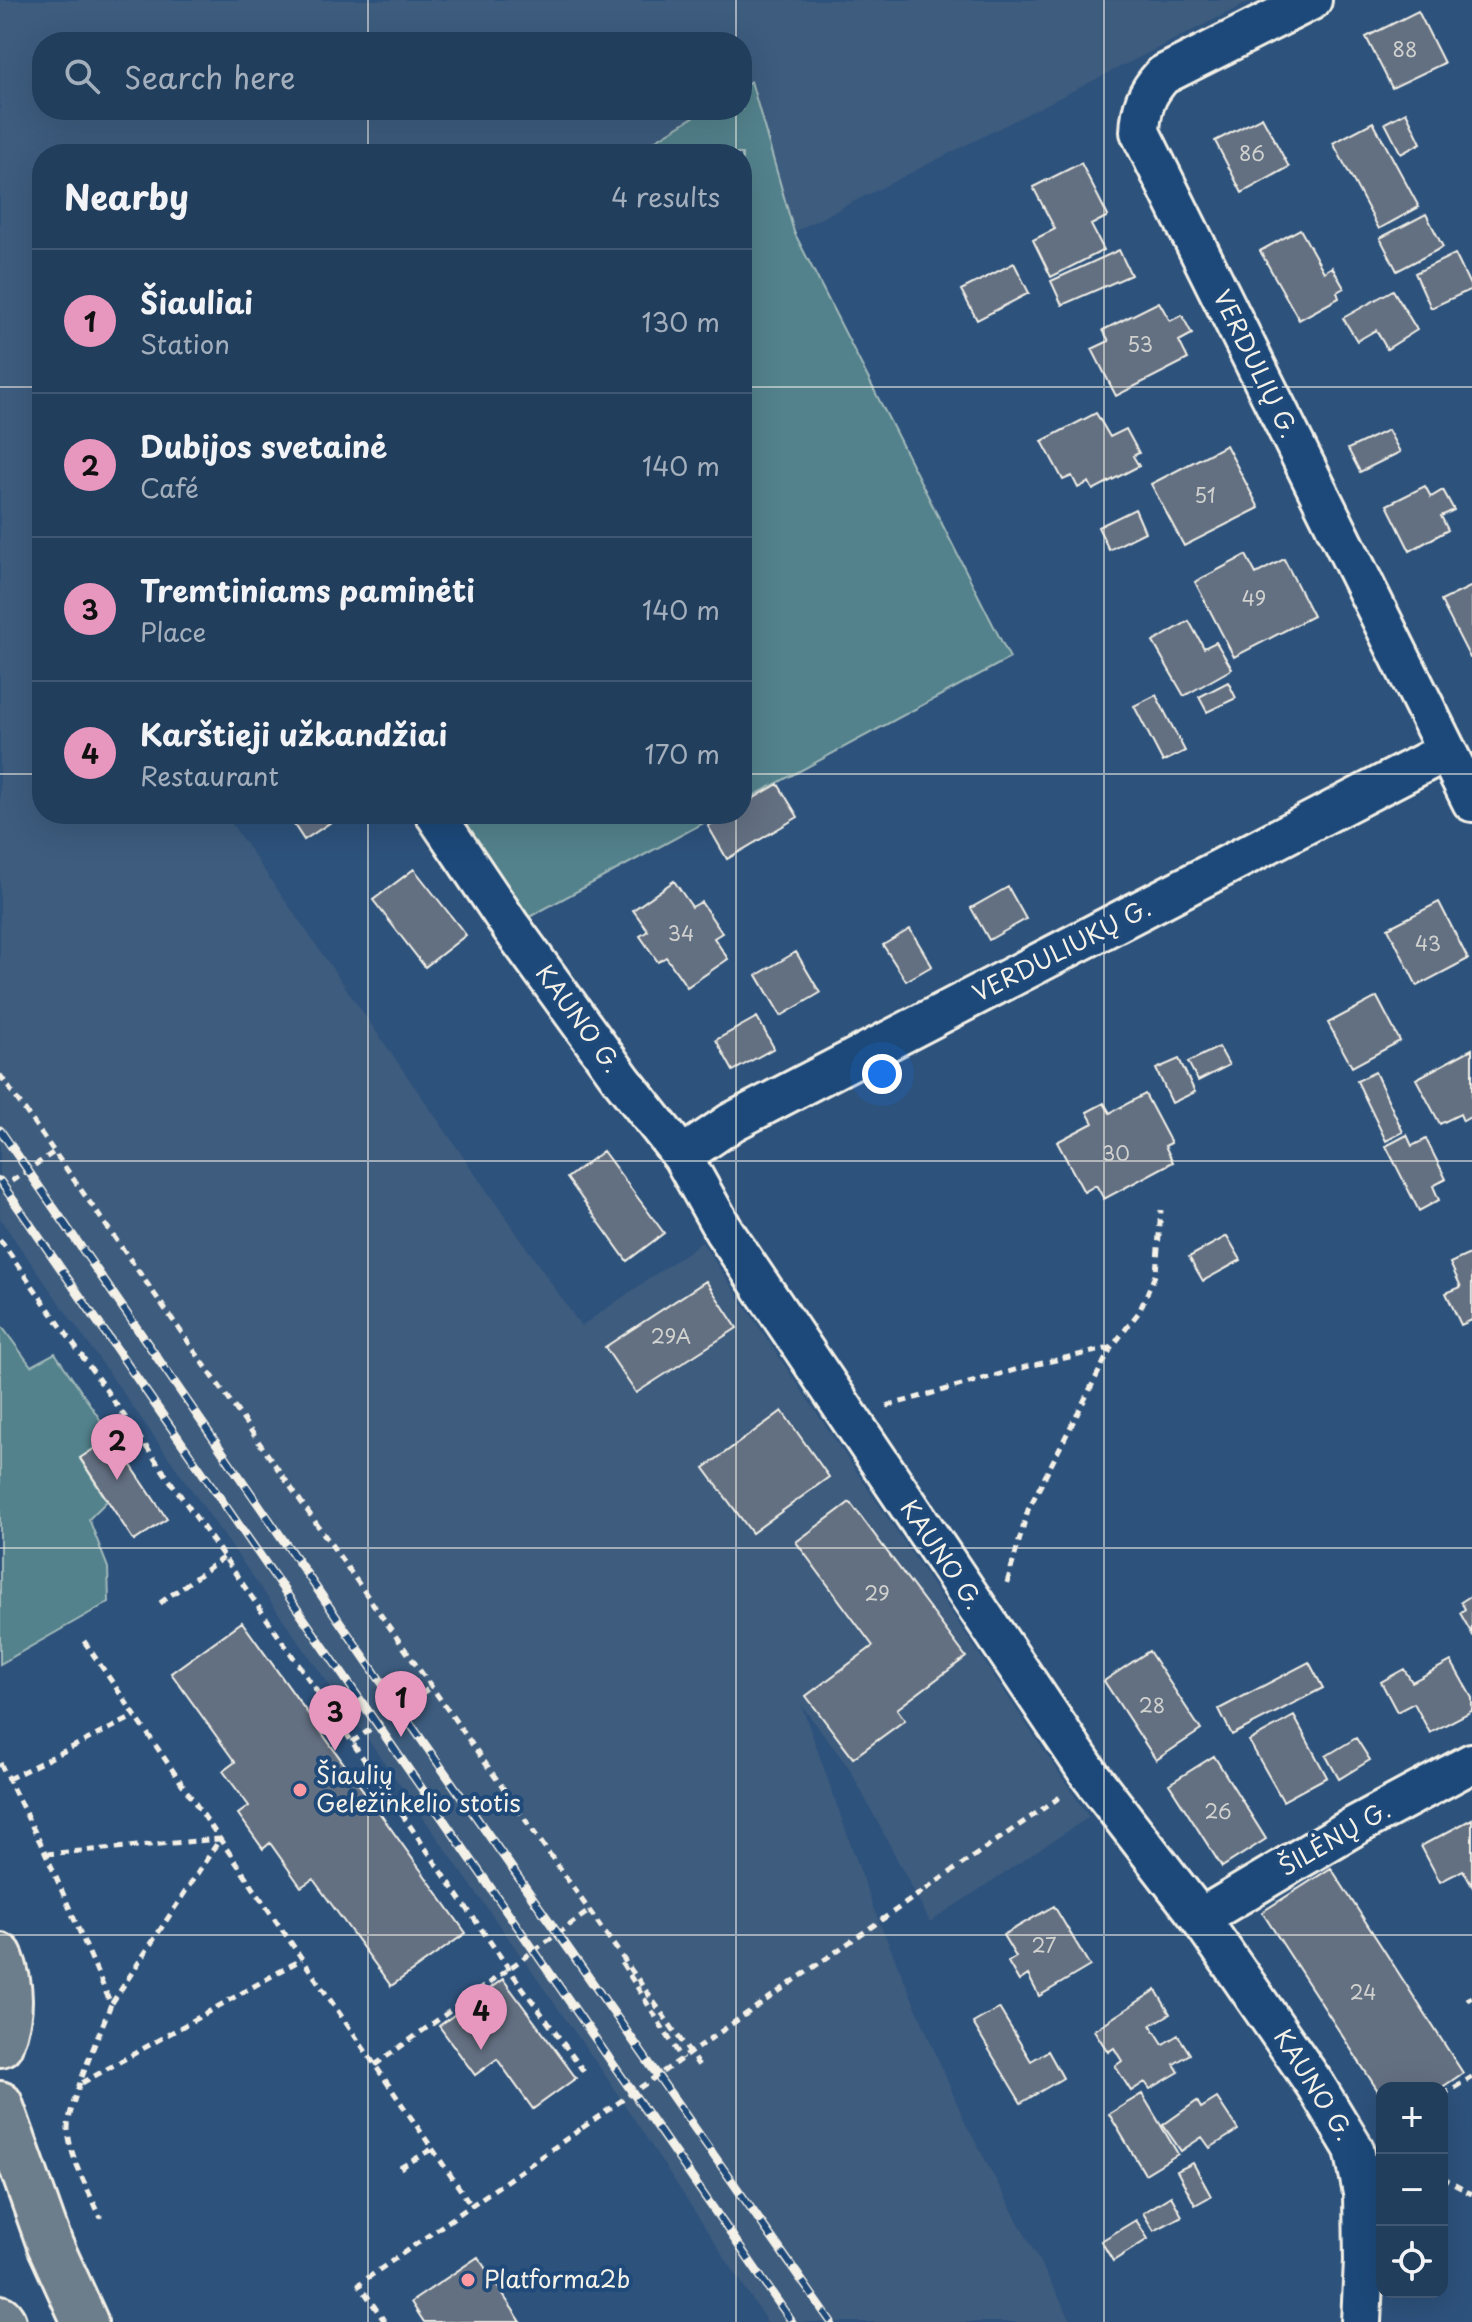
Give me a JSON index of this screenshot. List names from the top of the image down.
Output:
{
  "streets": {
    "street": [
      "VERDULIŲ G.",
      "VERDULIUKŲ G.",
      "KAUNO G.",
      "ŠILĖNŲ G."
    ]
  },
  "crossings": [
    ["VERDULIŲ G.", "VERDULIUKŲ G."],
    ["VERDULIUKŲ G.", "KAUNO G."],
    ["KAUNO G.", "ŠILĖNŲ G."]
  ],
  "places": ["Šiaulių Geležinkelio stotis", "Platforma2b"],
  "house_numbers": [
    "88",
    "86",
    "53",
    "51",
    "49",
    "34",
    "43",
    "30",
    "29A",
    "29",
    "28",
    "26",
    "27",
    "24"
  ],
  "page": {
    "search": "Search here",
    "heading": ["Nearby", "4 results"],
    "list": [
      {
        "mark": "1",
        "name": "Šiauliai",
        "note": "Station",
        "value": "130 m"
      },
      {
        "mark": "2",
        "name": "Dubijos svetainė",
        "note": "Café",
        "value": "140 m"
      },
      {
        "mark": "3",
        "name": "Tremtiniams paminėti",
        "note": "Place",
        "value": "140 m"
      },
      {
        "mark": "4",
        "name": "Karštieji užkandžiai",
        "note": "Restaurant",
        "value": "170 m"
      }
    ],
    "pins": [
      "2",
      "1",
      "3",
      "4"
    ],
    "map_buttons": ["+", "−"]
  }
}
